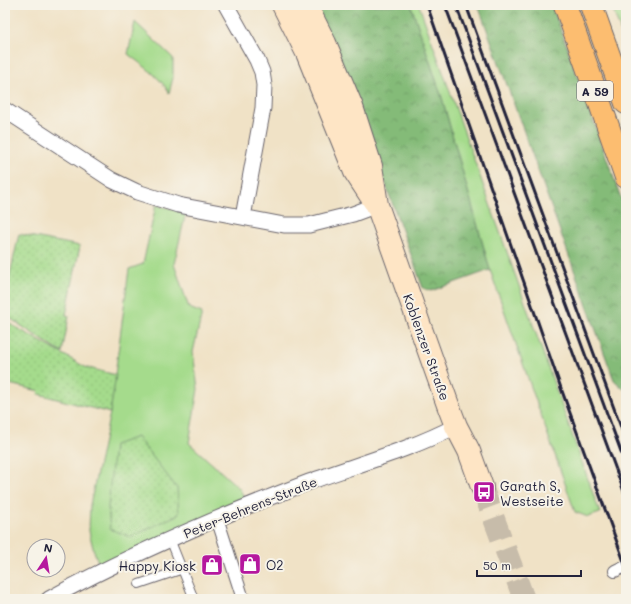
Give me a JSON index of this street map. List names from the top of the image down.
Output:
{
  "streets": {
    "highway": ["A 59"],
    "main road": ["Koblenzer Straße"],
    "street": ["Peter-Behrens-Straße"]
  },
  "crossings": [
    ["Koblenzer Straße", "Peter-Behrens-Straße"]
  ],
  "places": {
    "bus stop": ["Garath S, Westseite"],
    "shop": ["O2", "Happy Kiosk"]
  },
  "scale_bar": "50 m",
  "north": "top"
}
